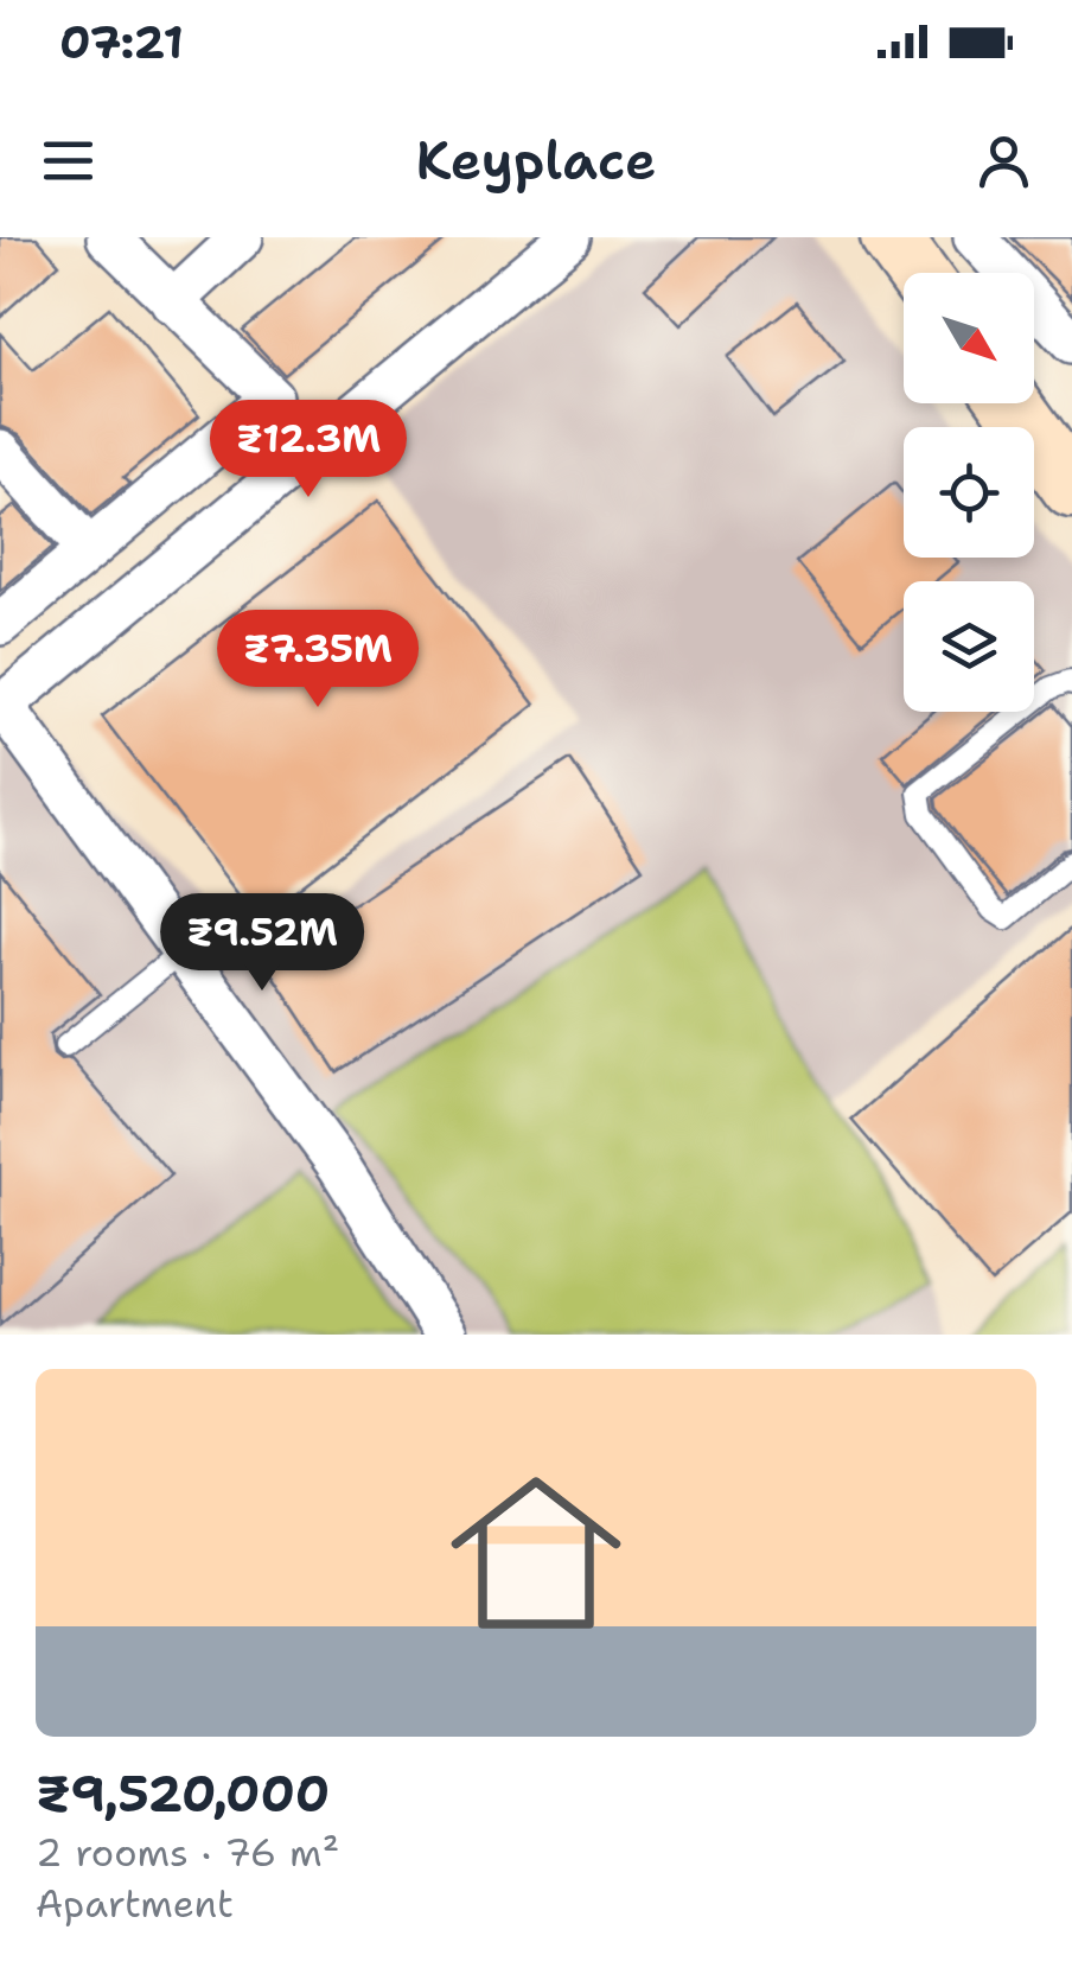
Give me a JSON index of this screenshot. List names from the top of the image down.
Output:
{
  "north": "bottom right",
  "page": {
    "status": "07:21",
    "header": "Keyplace",
    "price": ["₹12.3M", "₹7.35M", "₹9.52M"],
    "list": [
      {
        "name": "₹9,520,000",
        "note": "2 rooms · 76 m² · Apartment"
      }
    ]
  }
}
